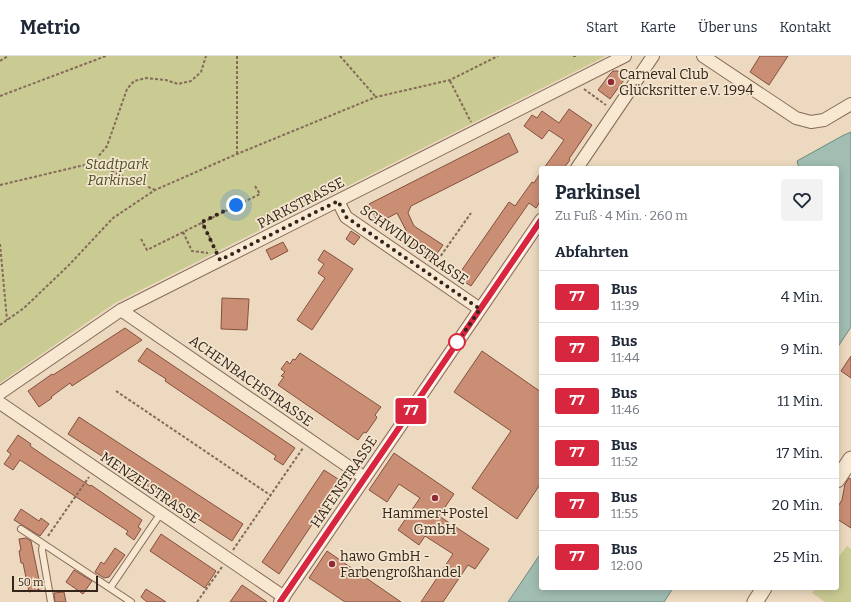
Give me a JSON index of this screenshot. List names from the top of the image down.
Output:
{
  "streets": {
    "street": [
      "PARKSTRASSE",
      "SCHWINDSTRASSE",
      "ACHENBACHSTRASSE",
      "HAFENSTRASSE",
      "MENZELSTRASSE"
    ]
  },
  "crossings": [
    ["PARKSTRASSE", "SCHWINDSTRASSE"],
    ["PARKSTRASSE", "ACHENBACHSTRASSE"],
    ["SCHWINDSTRASSE", "HAFENSTRASSE"],
    ["ACHENBACHSTRASSE", "HAFENSTRASSE"],
    ["HAFENSTRASSE", "MENZELSTRASSE"]
  ],
  "parks": ["Stadtpark Parkinsel"],
  "places": ["Carneval Club Glücksritter e.V. 1994", "Hammer+Postel GmbH", "hawo GmbH - Farbengroßhandel"],
  "lines": ["bus line 77"],
  "scale_bar": "50 m",
  "page": {
    "header": "Metrio",
    "nav": [
      "Start",
      "Karte",
      "Über uns",
      "Kontakt"
    ],
    "on_map": "77",
    "heading": [
      ["Parkinsel", "Zu Fuß · 4 Min. · 260 m"],
      "Abfahrten"
    ],
    "list": [
      {
        "mark": "77",
        "name": "Bus",
        "note": "11:39",
        "value": "4 Min."
      },
      {
        "mark": "77",
        "name": "Bus",
        "note": "11:44",
        "value": "9 Min."
      },
      {
        "mark": "77",
        "name": "Bus",
        "note": "11:46",
        "value": "11 Min."
      },
      {
        "mark": "77",
        "name": "Bus",
        "note": "11:52",
        "value": "17 Min."
      },
      {
        "mark": "77",
        "name": "Bus",
        "note": "11:55",
        "value": "20 Min."
      },
      {
        "mark": "77",
        "name": "Bus",
        "note": "12:00",
        "value": "25 Min."
      }
    ],
    "scale": "50 m"
  }
}
